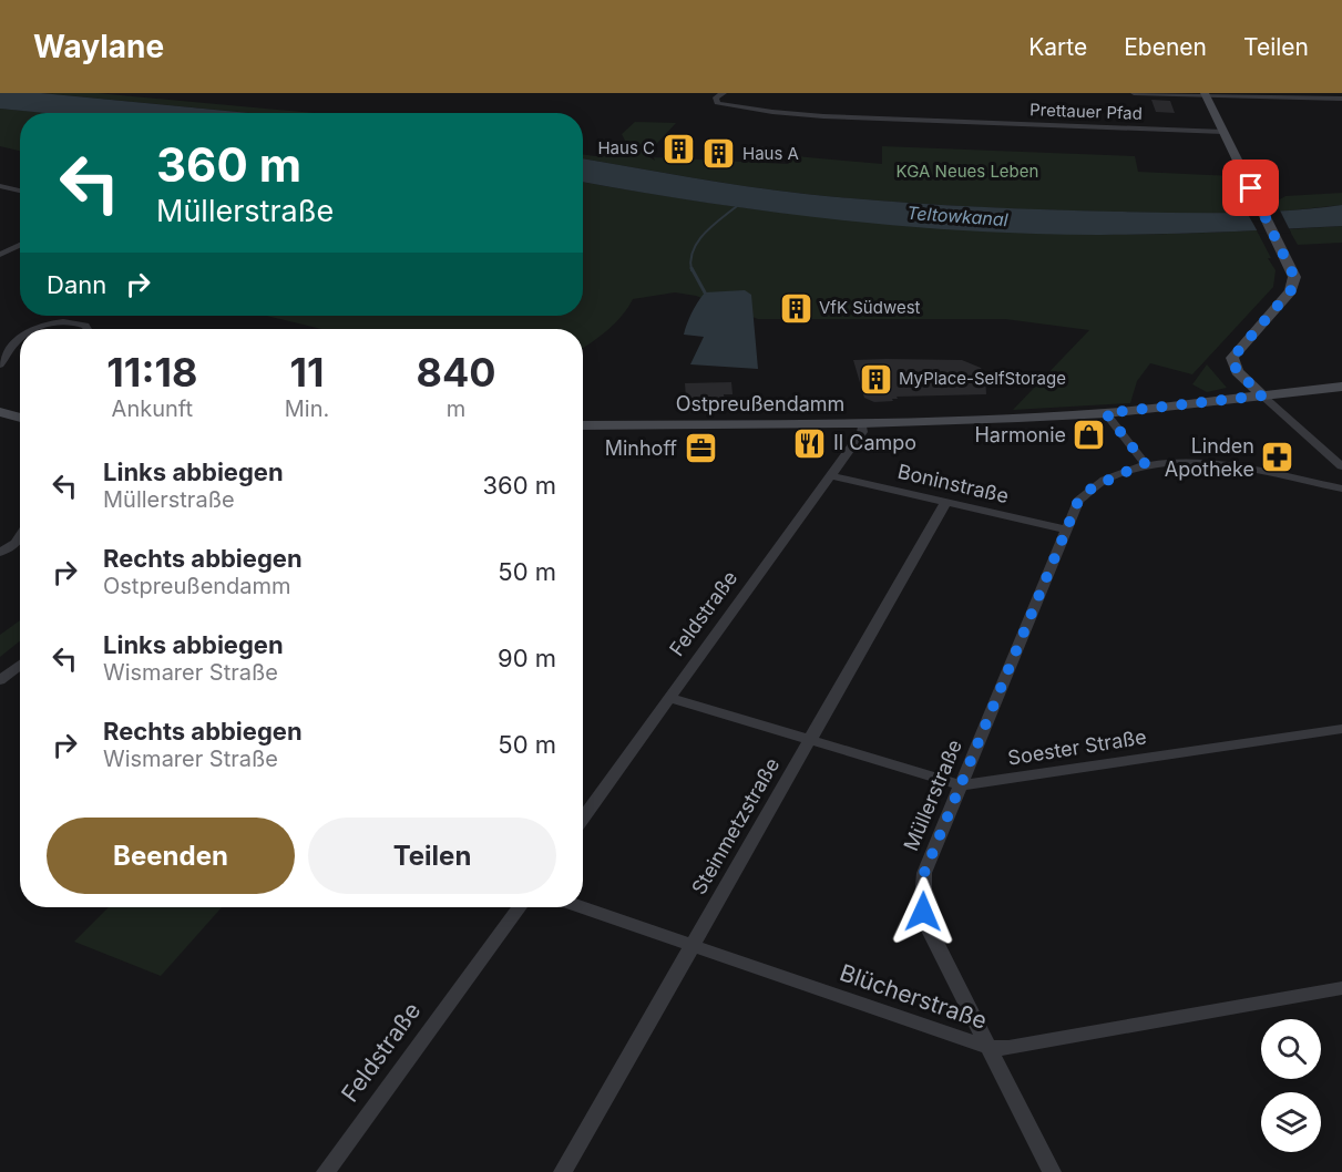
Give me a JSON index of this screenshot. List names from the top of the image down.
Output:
{
  "streets": {
    "main road": ["Ostpreußendamm"],
    "street": [
      "Prettauer Pfad",
      "Boninstraße",
      "Feldstraße",
      "Soester Straße",
      "Müllerstraße",
      "Steinmetzstraße",
      "Blücherstraße"
    ]
  },
  "crossings": [
    ["Ostpreußendamm", "Feldstraße"],
    ["Boninstraße", "Feldstraße"],
    ["Boninstraße", "Müllerstraße"],
    ["Boninstraße", "Steinmetzstraße"],
    ["Feldstraße", "Soester Straße"],
    ["Soester Straße", "Müllerstraße"],
    ["Soester Straße", "Steinmetzstraße"],
    ["Müllerstraße", "Blücherstraße"],
    ["Steinmetzstraße", "Blücherstraße"]
  ],
  "water": ["Teltowkanal"],
  "parks": ["KGA Neues Leben"],
  "places": {
    "building": [
      "Haus C",
      "Haus A",
      "VfK Südwest",
      "MyPlace-SelfStorage"
    ],
    "shop": ["Harmonie"],
    "restaurant": ["Il Campo"],
    "office": ["Minhoff"],
    "pharmacy": ["Linden Apotheke"]
  },
  "page": {
    "header": "Waylane",
    "nav": ["Karte", "Ebenen", "Teilen"],
    "turn": ["360 m", "Müllerstraße"],
    "then": "Dann",
    "eta": [
      "11:18",
      "Ankunft",
      "11",
      "Min.",
      "840",
      "m"
    ],
    "list": [
      {
        "name": "Links abbiegen",
        "note": "Müllerstraße",
        "value": "360 m"
      },
      {
        "name": "Rechts abbiegen",
        "note": "Ostpreußendamm",
        "value": "50 m"
      },
      {
        "name": "Links abbiegen",
        "note": "Wismarer Straße",
        "value": "90 m"
      },
      {
        "name": "Rechts abbiegen",
        "note": "Wismarer Straße",
        "value": "50 m"
      }
    ],
    "buttons": ["Beenden", "Teilen"]
  }
}
